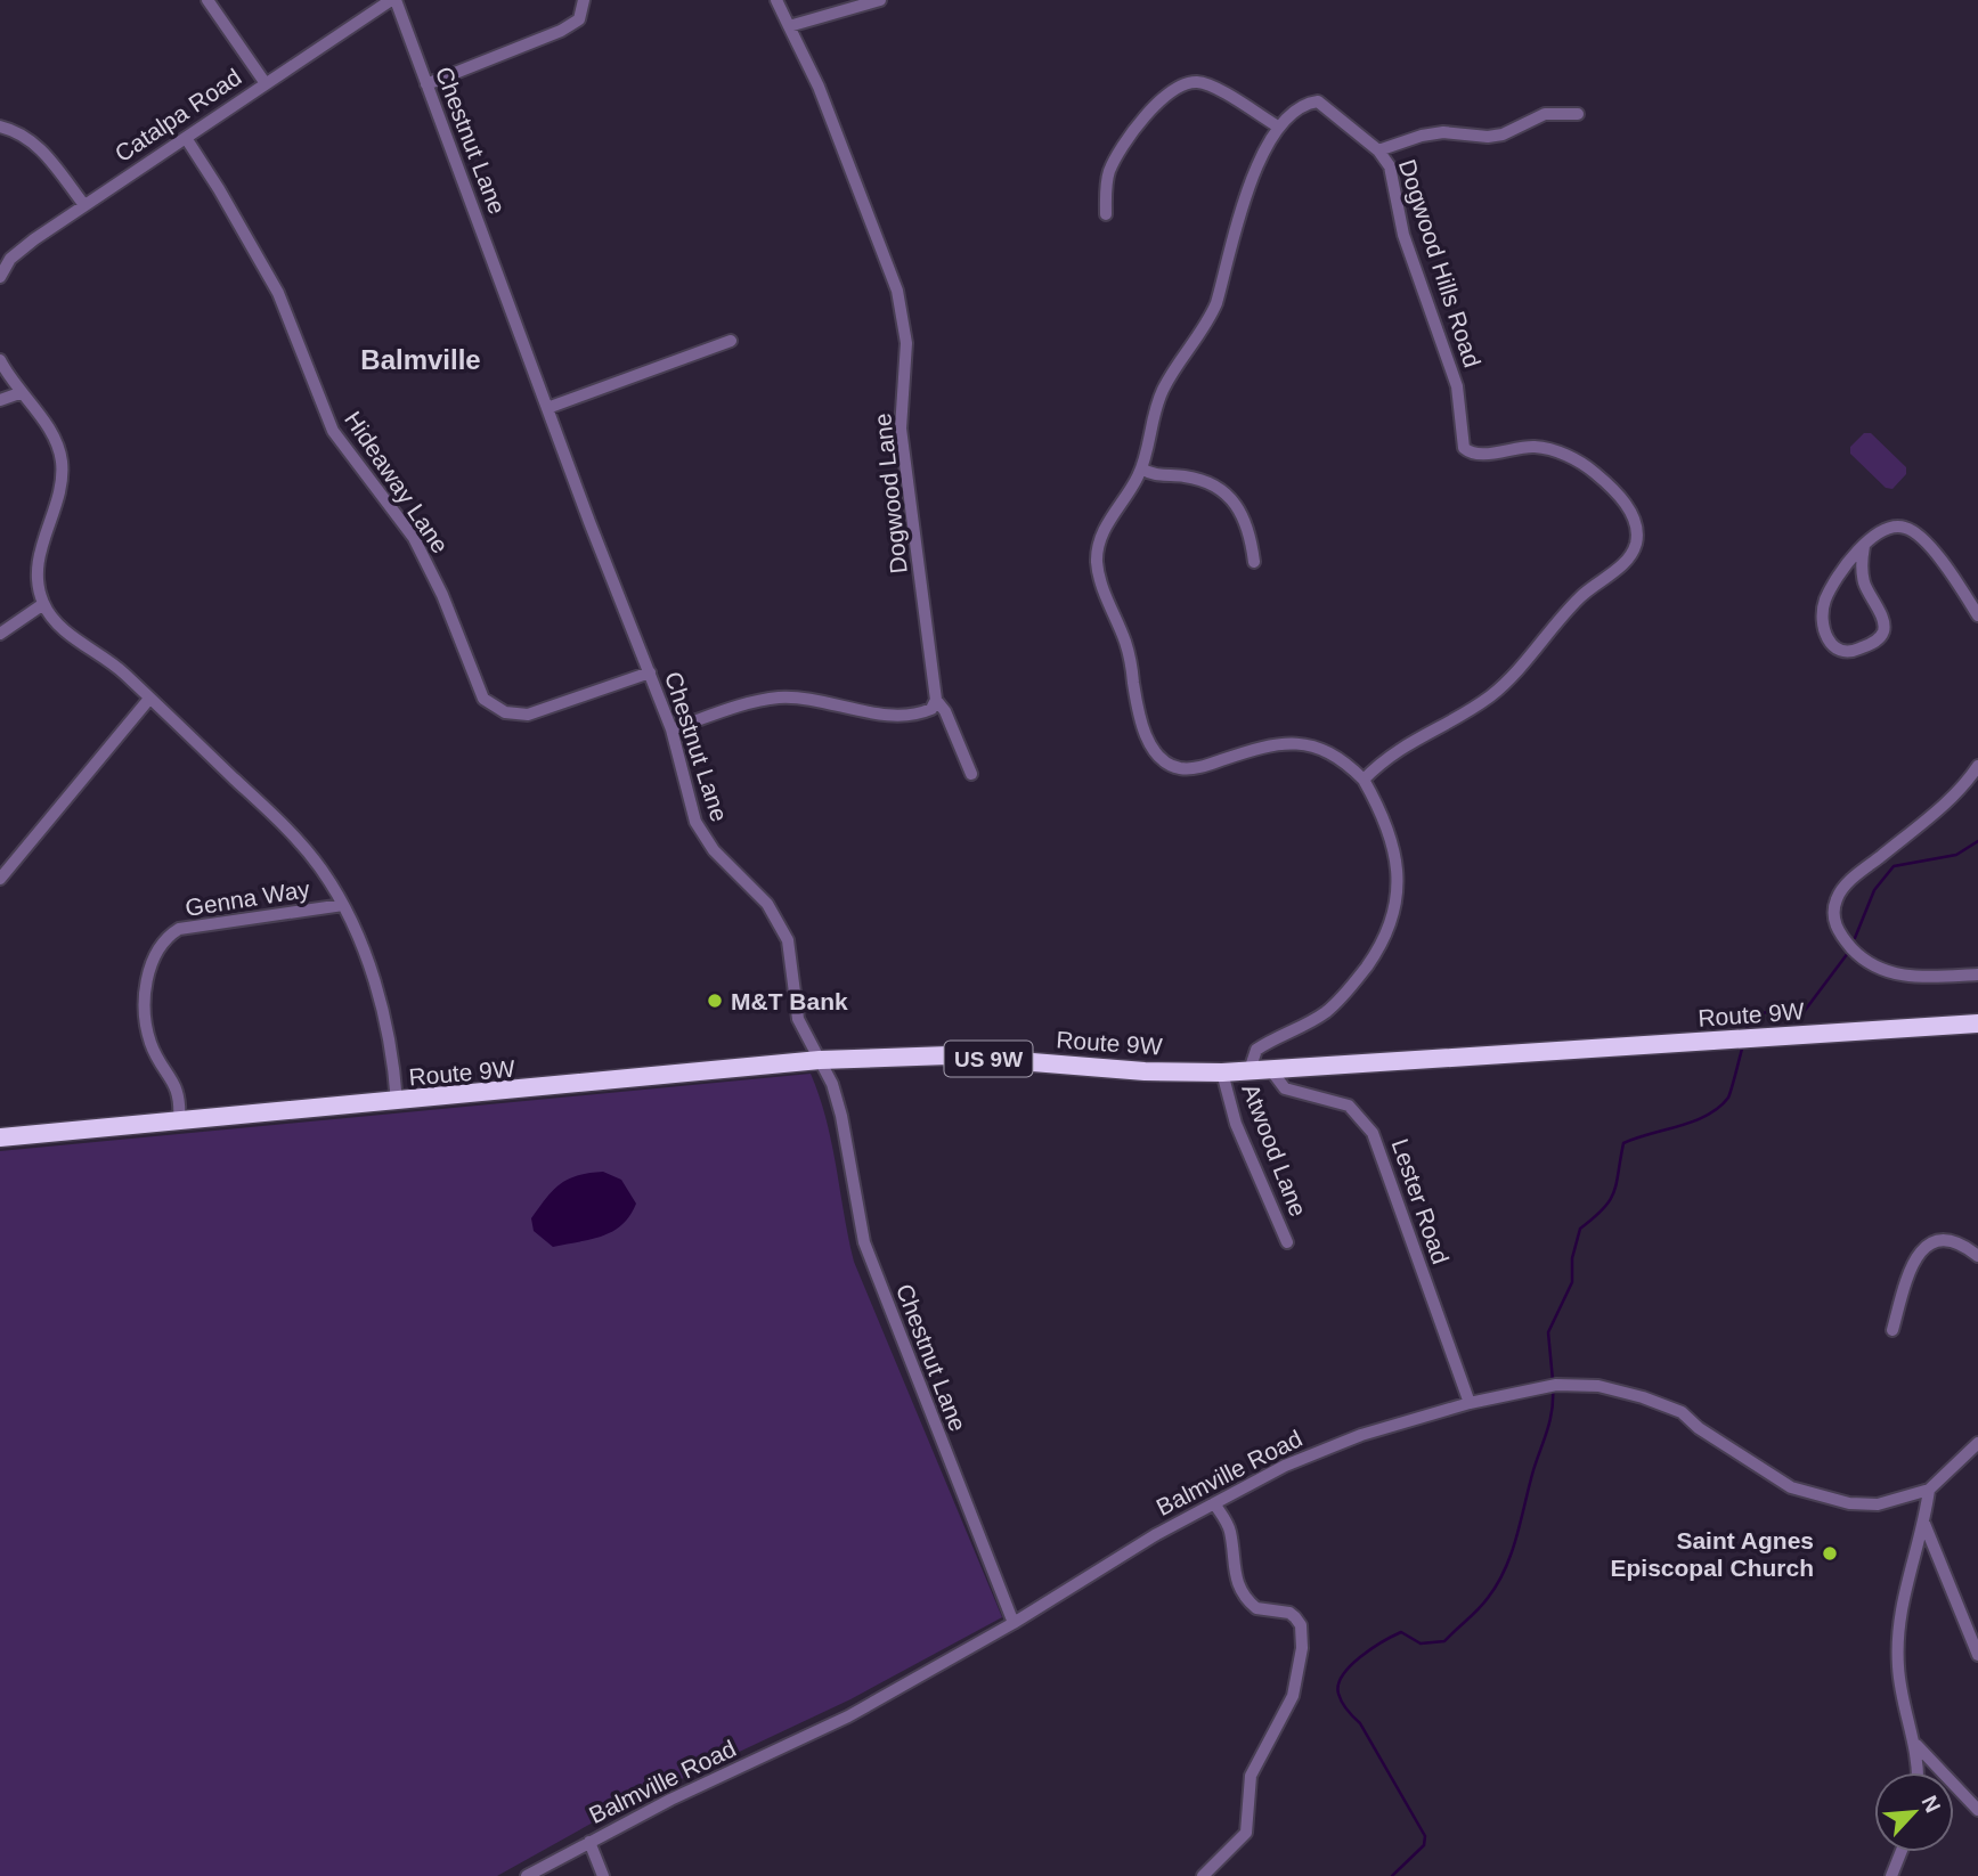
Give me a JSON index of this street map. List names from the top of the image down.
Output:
{
  "streets": {
    "highway": ["Route 9W", "US 9W"],
    "street": [
      "Catalpa Road",
      "Chestnut Lane",
      "Dogwood Hills Road",
      "Hideaway Lane",
      "Dogwood Lane",
      "Genna Way",
      "Atwood Lane",
      "Lester Road",
      "Balmville Road"
    ]
  },
  "crossings": [
    ["Catalpa Road", "Chestnut Lane"],
    ["Catalpa Road", "Hideaway Lane"],
    ["Chestnut Lane", "Hideaway Lane"],
    ["Chestnut Lane", "Route 9W"],
    ["Chestnut Lane", "Balmville Road"],
    ["Dogwood Hills Road", "Route 9W"],
    ["Genna Way", "Route 9W"],
    ["Route 9W", "Atwood Lane"],
    ["Route 9W", "Lester Road"],
    ["Lester Road", "Balmville Road"]
  ],
  "districts": ["Balmville"],
  "places": ["M&T Bank", "Saint Agnes Episcopal Church"],
  "north": "top right"
}
